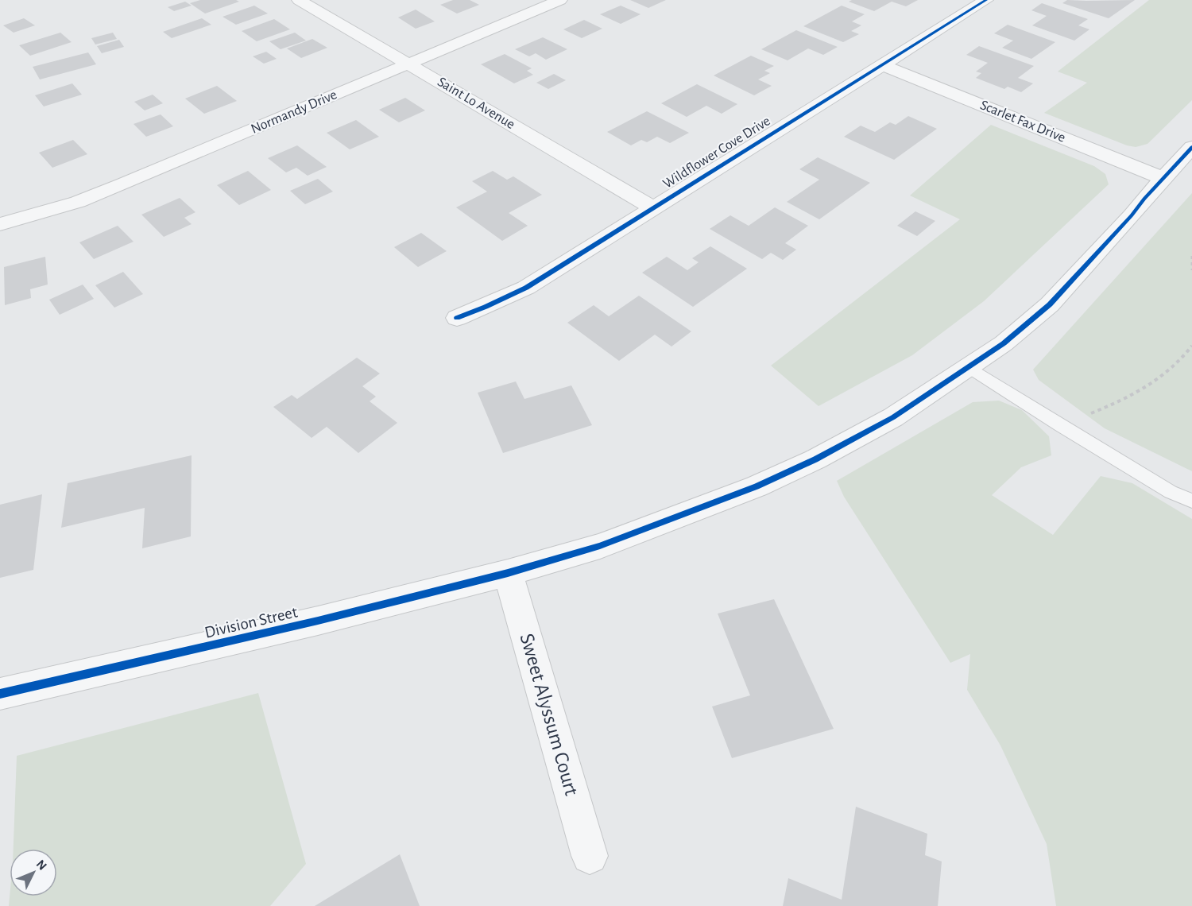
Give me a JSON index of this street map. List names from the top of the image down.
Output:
{
  "streets": {
    "street": [
      "Saint Lo Avenue",
      "Normandy Drive",
      "Scarlet Fax Drive",
      "Wildflower Cove Drive",
      "Division Street",
      "Sweet Alyssum Court"
    ]
  },
  "crossings": [
    ["Saint Lo Avenue", "Normandy Drive"],
    ["Saint Lo Avenue", "Wildflower Cove Drive"],
    ["Scarlet Fax Drive", "Wildflower Cove Drive"],
    ["Scarlet Fax Drive", "Division Street"],
    ["Division Street", "Sweet Alyssum Court"]
  ],
  "north": "top right"
}
